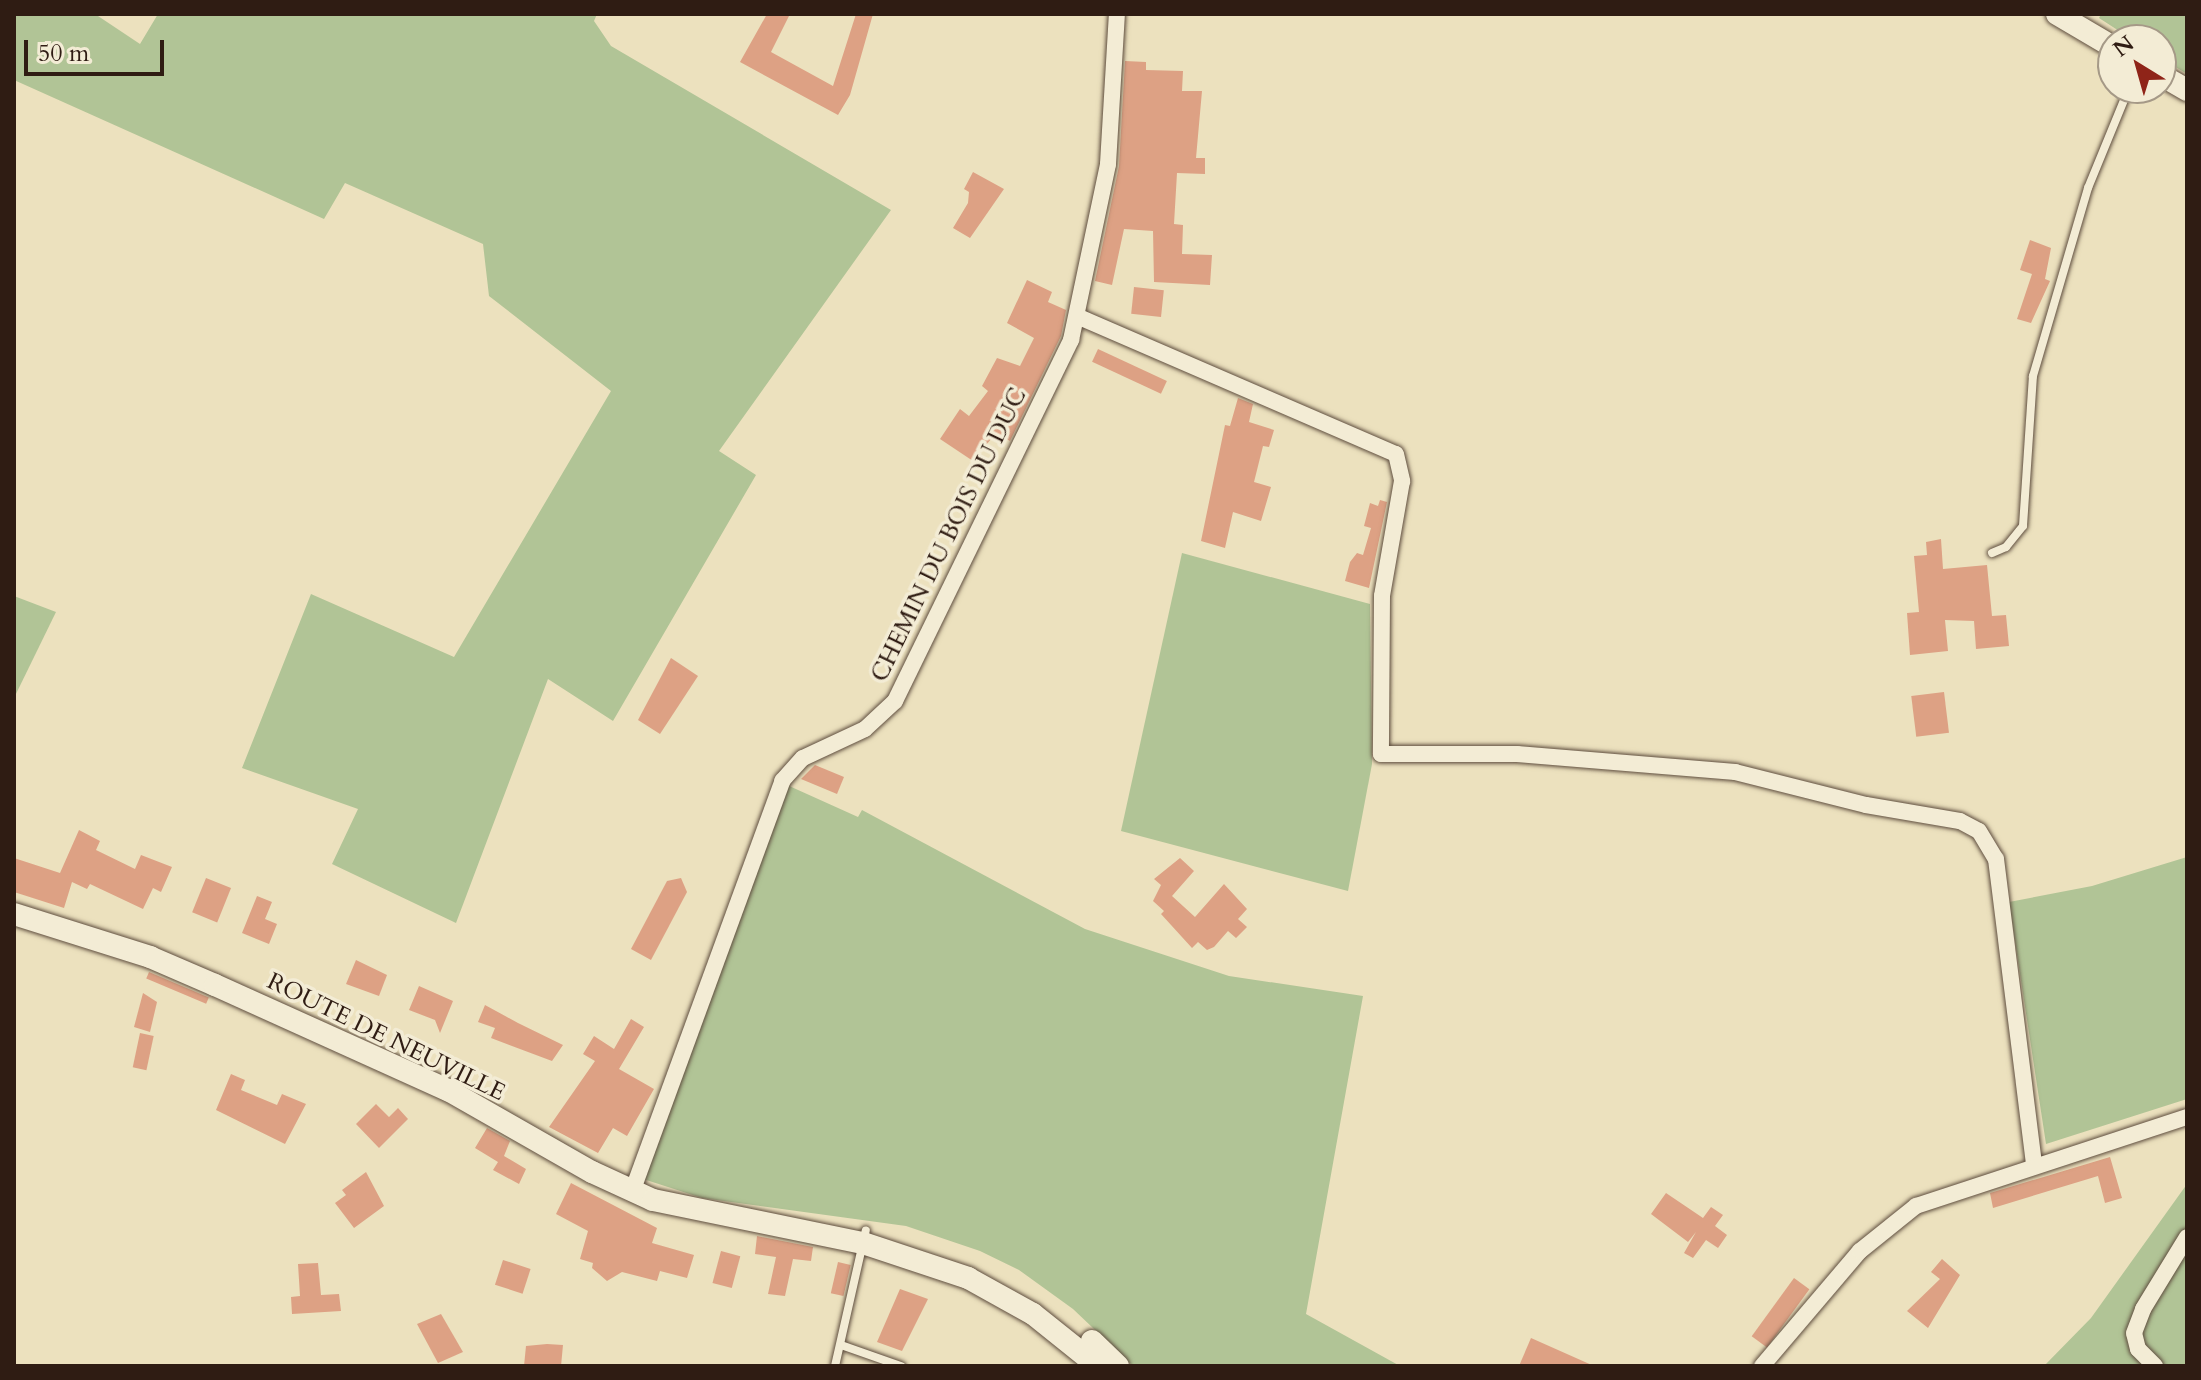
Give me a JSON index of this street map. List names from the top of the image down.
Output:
{
  "streets": {
    "main road": ["ROUTE DE NEUVILLE"],
    "street": ["CHEMIN DU BOIS DU DUC"]
  },
  "crossings": [
    ["CHEMIN DU BOIS DU DUC", "ROUTE DE NEUVILLE"]
  ],
  "scale_bar": "50 m",
  "north": "top left"
}
